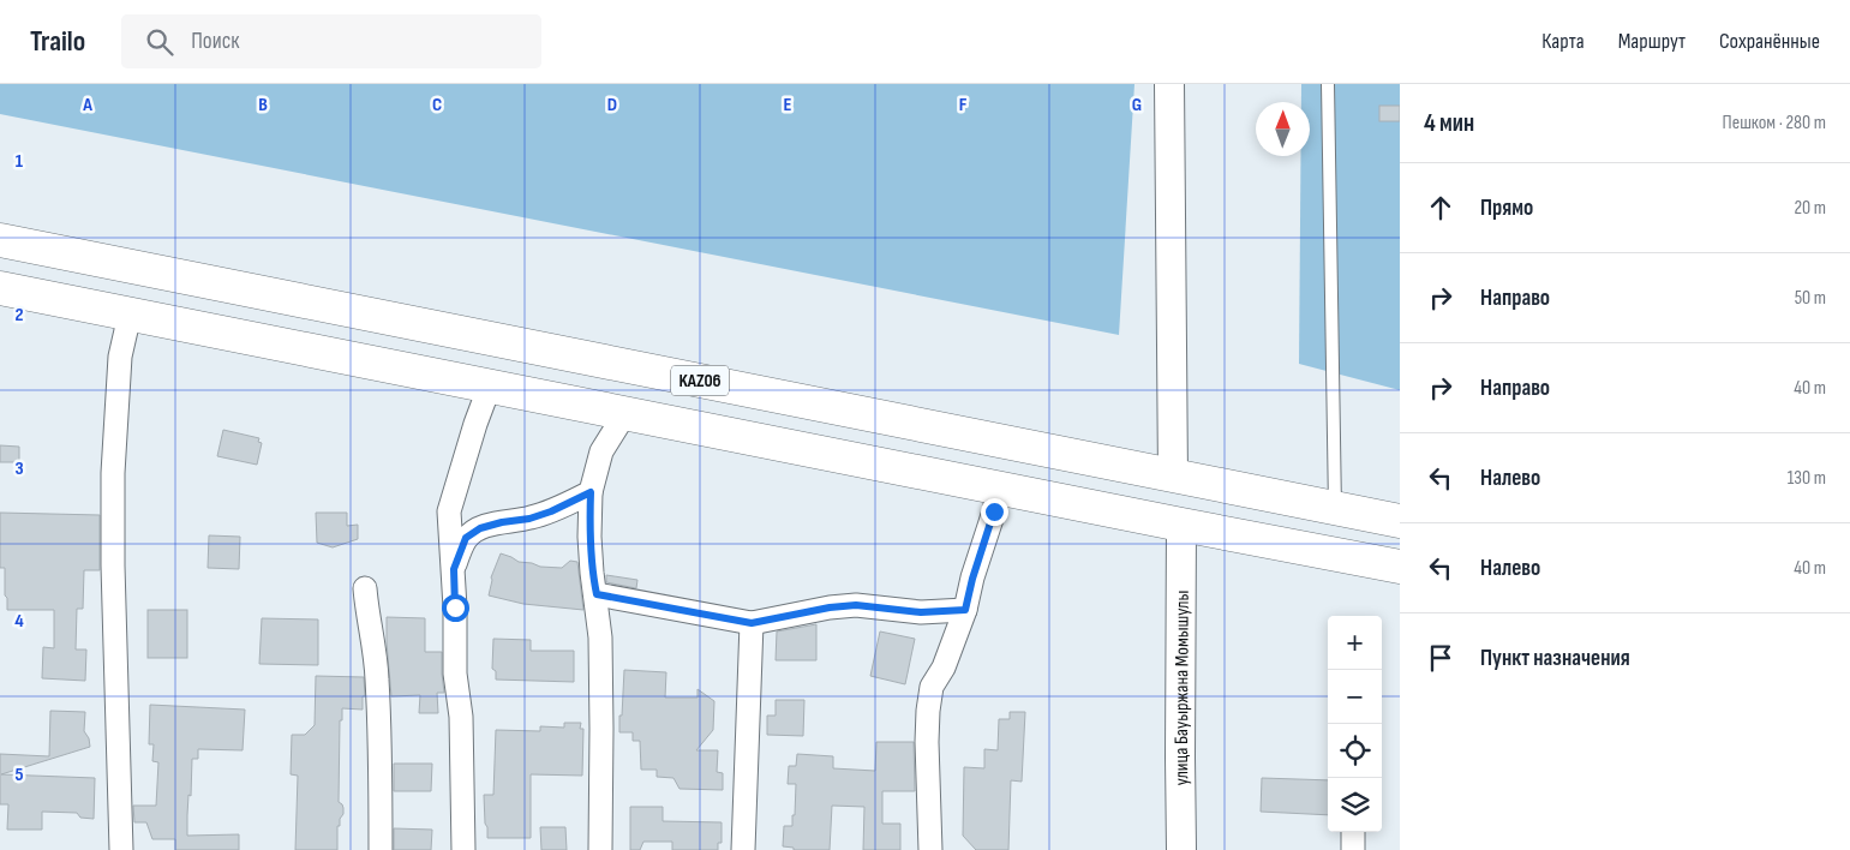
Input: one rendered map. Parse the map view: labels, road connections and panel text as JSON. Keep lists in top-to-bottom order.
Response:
{
  "streets": {
    "highway": ["KАZ06"],
    "street": ["улица Бауыржана Момышулы"]
  },
  "crossings": [
    ["KАZ06", "улица Бауыржана Момышулы"]
  ],
  "north": "top",
  "page": {
    "header": "Trailo",
    "search": "Поиск",
    "nav": ["Карта", "Маршрут", "Сохранённые"],
    "heading": ["4 мин", "Пешком · 280 m"],
    "list": [
      ["Прямо", "20 m"],
      ["Направо", "50 m"],
      ["Направо", "40 m"],
      ["Налево", "130 m"],
      ["Налево", "40 m"],
      "Пункт назначения"
    ],
    "map_buttons": ["+", "−"]
  },
  "grid": {
    "columns": [
      "A",
      "B",
      "C",
      "D",
      "E",
      "F",
      "G"
    ],
    "rows": [
      "1",
      "2",
      "3",
      "4",
      "5"
    ]
  }
}
